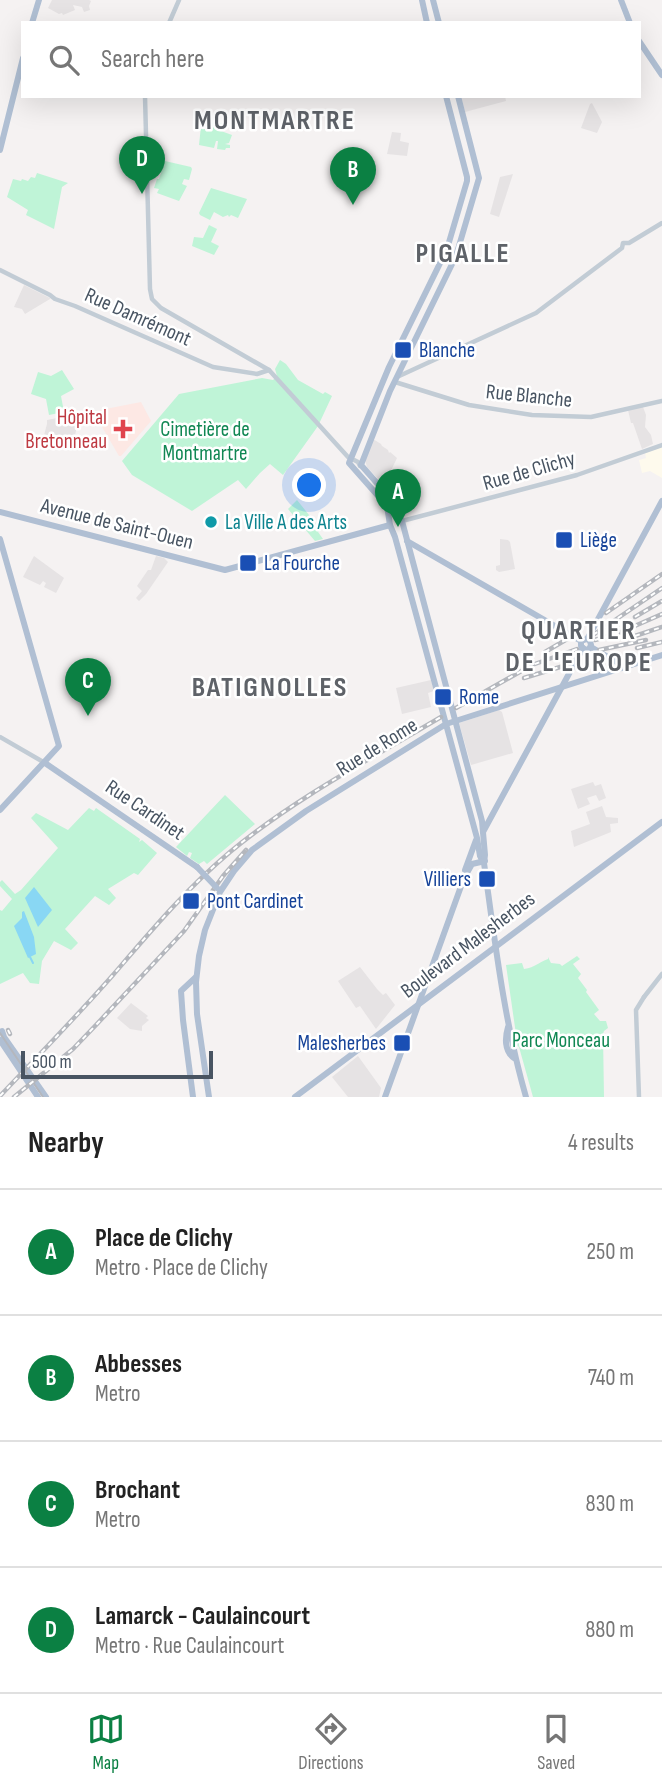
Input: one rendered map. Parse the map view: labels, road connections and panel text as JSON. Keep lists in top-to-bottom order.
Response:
{
  "streets": {
    "main road": [
      "Avenue de Saint-Ouen",
      "Rue de Rome",
      "Rue Cardinet",
      "Boulevard Malesherbes"
    ],
    "street": ["Rue Damrémont", "Rue Blanche", "Rue de Clichy"]
  },
  "crossings": [
    ["Rue de Rome", "Rue Cardinet"]
  ],
  "districts": [
    "MONTMARTRE",
    "PIGALLE",
    "QUARTIER DE L'EUROPE",
    "BATIGNOLLES"
  ],
  "parks": ["Cimetière de Montmartre", "Parc Monceau"],
  "places": {
    "transit": [
      "Blanche",
      "Liège",
      "La Fourche",
      "Rome",
      "Villiers",
      "Pont Cardinet",
      "Malesherbes"
    ],
    "health": ["Hôpital Bretonneau"],
    "other": ["La Ville A des Arts"]
  },
  "scale_bar": "500 m",
  "page": {
    "search": "Search here",
    "pins": [
      "D",
      "B",
      "A",
      "C"
    ],
    "scale": "500 m",
    "heading": ["Nearby", "4 results"],
    "list": [
      {
        "mark": "A",
        "name": "Place de Clichy",
        "note": "Metro · Place de Clichy",
        "value": "250 m"
      },
      {
        "mark": "B",
        "name": "Abbesses",
        "note": "Metro",
        "value": "740 m"
      },
      {
        "mark": "C",
        "name": "Brochant",
        "note": "Metro",
        "value": "830 m"
      },
      {
        "mark": "D",
        "name": "Lamarck - Caulaincourt",
        "note": "Metro · Rue Caulaincourt",
        "value": "880 m"
      }
    ],
    "nav": ["Map", "Directions", "Saved"]
  }
}
